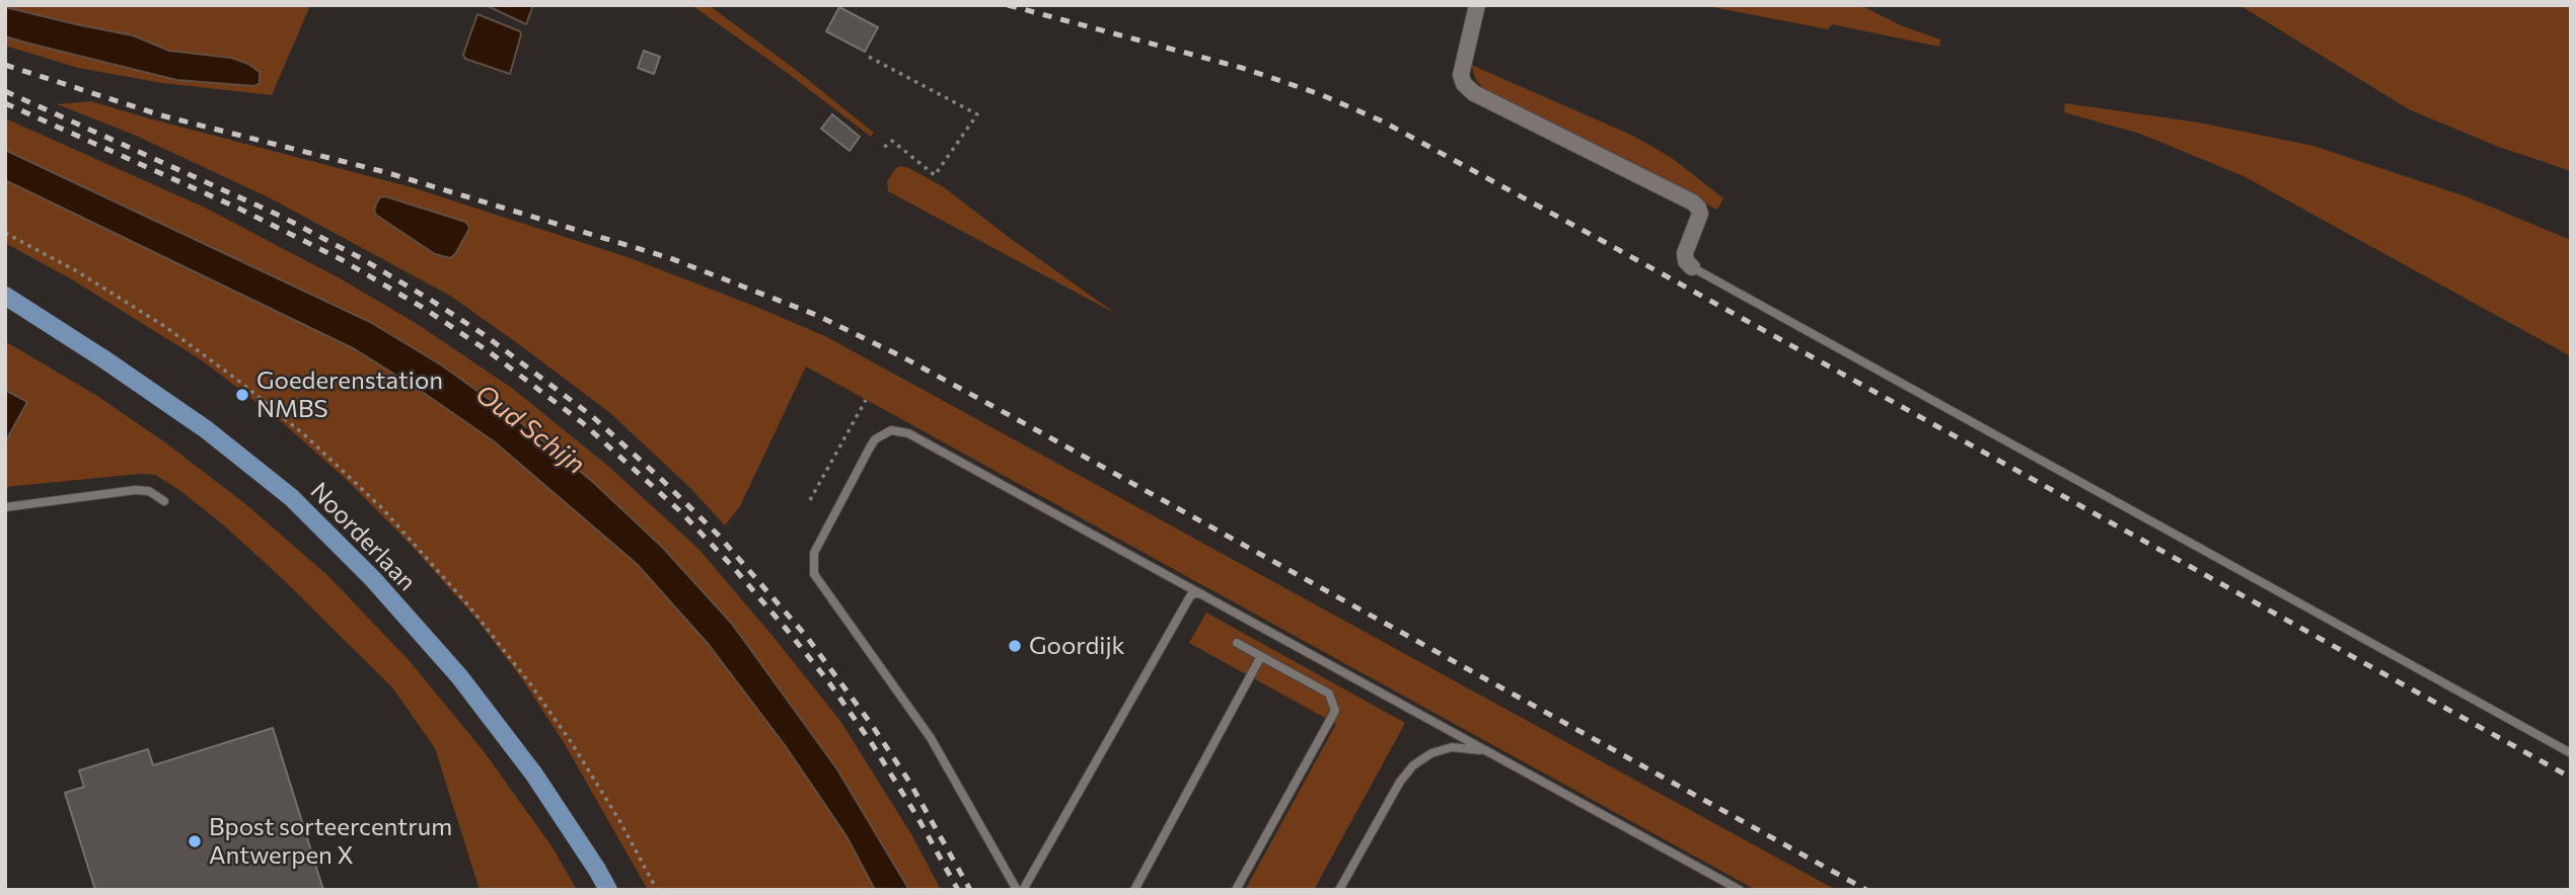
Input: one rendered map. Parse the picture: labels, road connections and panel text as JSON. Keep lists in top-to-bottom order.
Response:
{
  "streets": {
    "main road": ["Noorderlaan"]
  },
  "water": ["Oud Schijn"],
  "places": ["Goederenstation NMBS", "Goordijk", "Bpost sorteercentrum Antwerpen X"]
}
